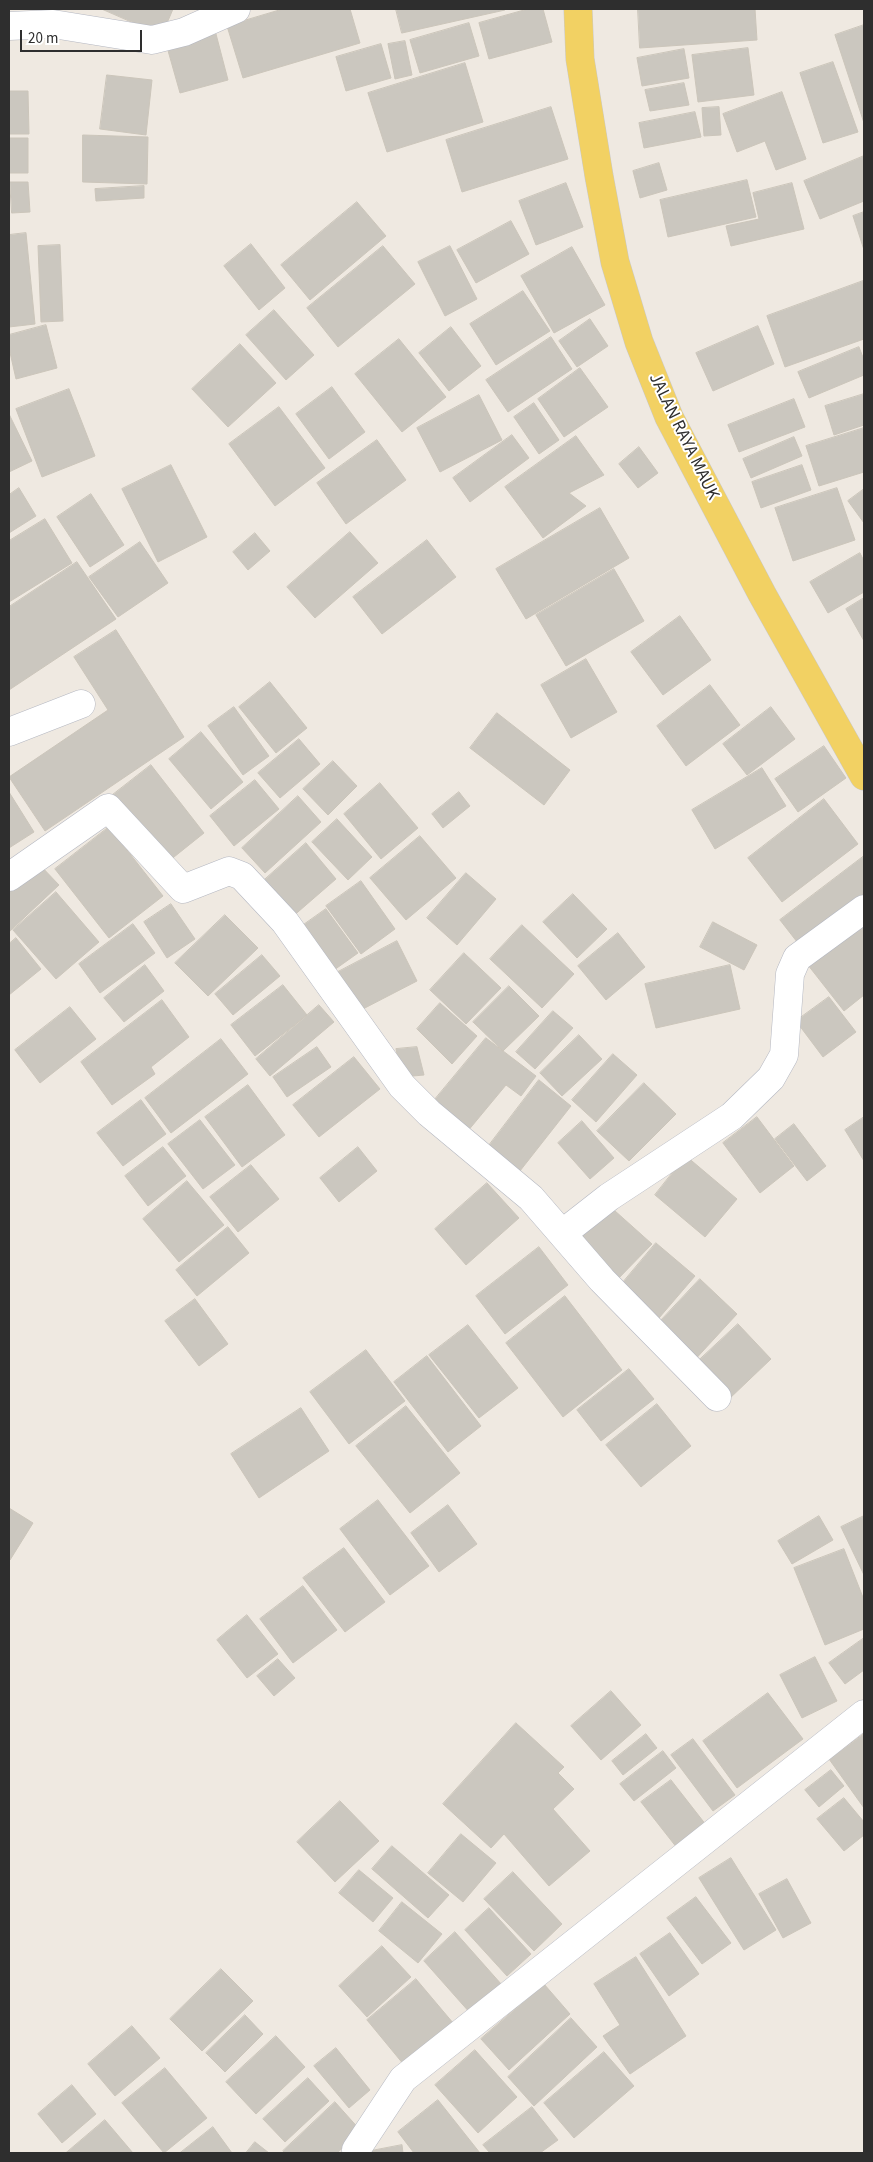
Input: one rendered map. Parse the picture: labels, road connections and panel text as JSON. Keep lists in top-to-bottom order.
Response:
{
  "streets": {
    "main road": ["JALAN RAYA MAUK"]
  },
  "scale_bar": "20 m"
}
